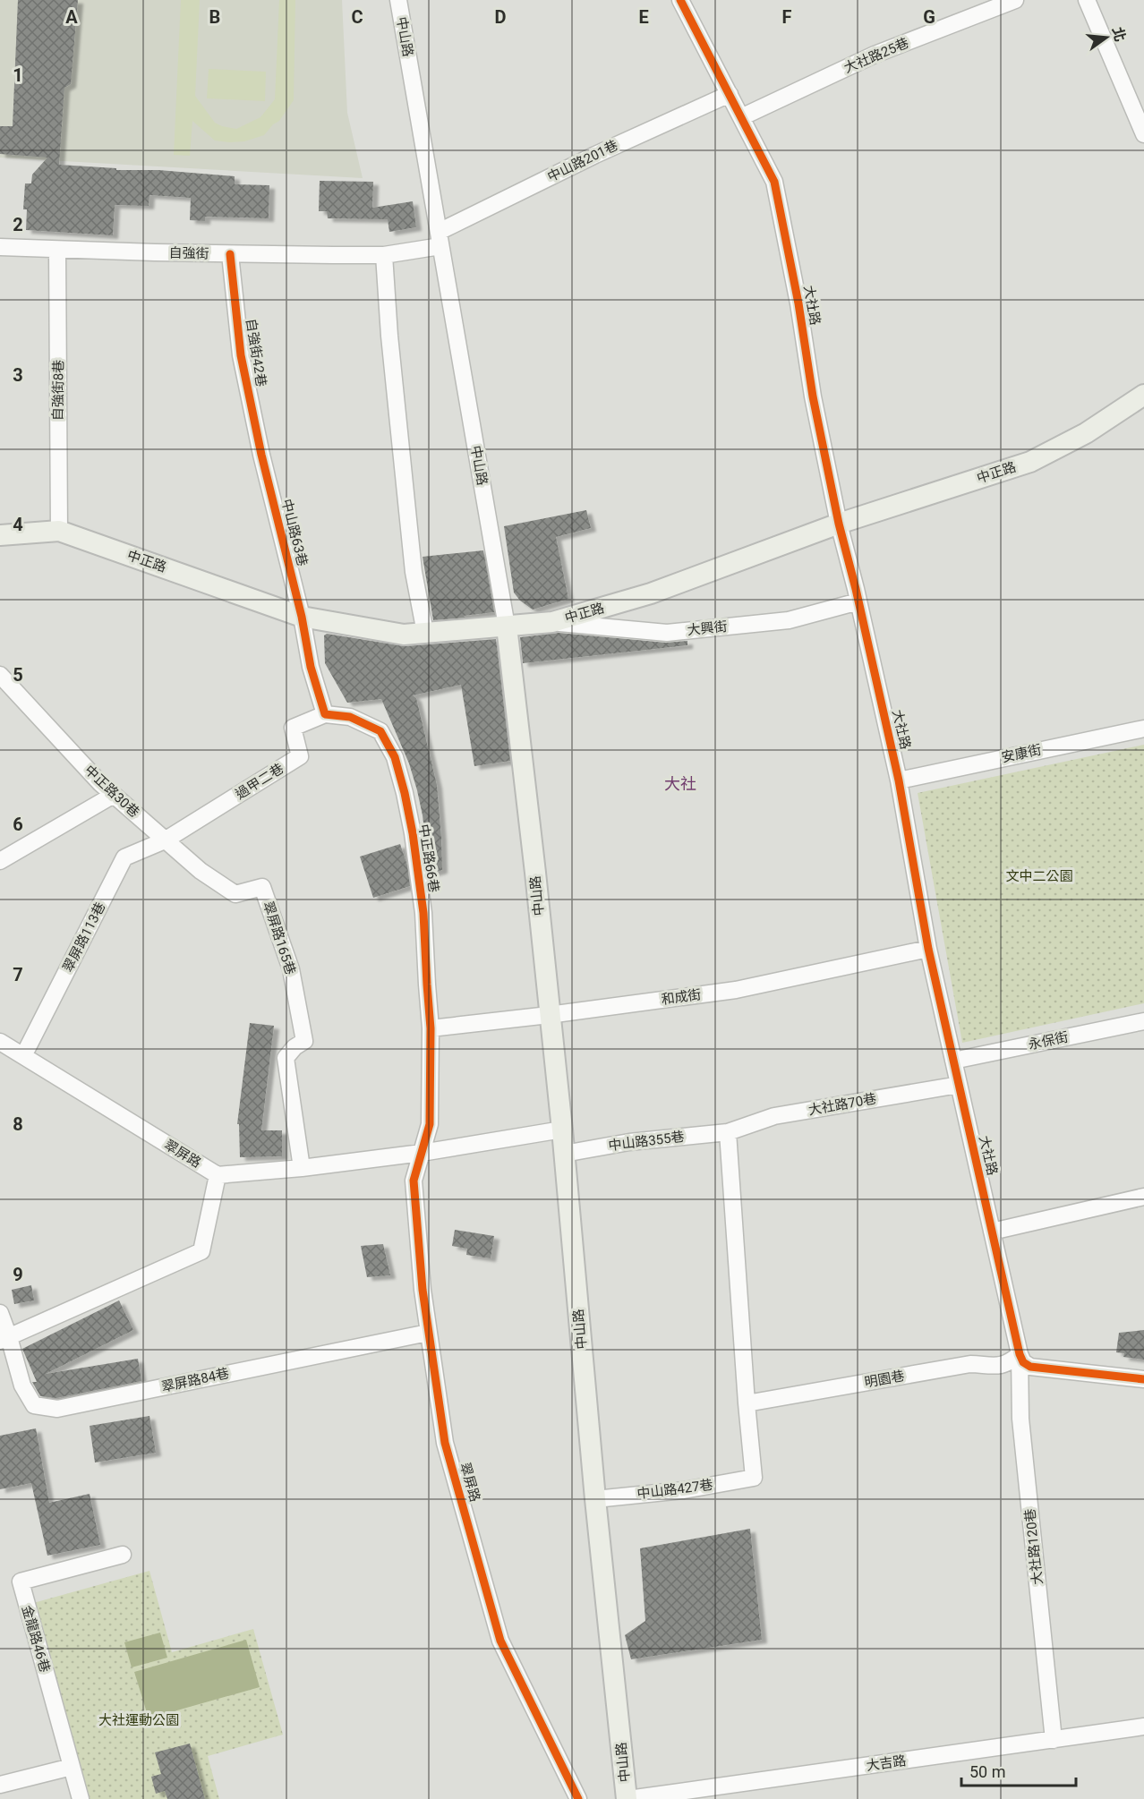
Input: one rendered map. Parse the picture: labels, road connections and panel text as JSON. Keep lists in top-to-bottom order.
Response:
{
  "streets": {
    "main road": ["中山路", "中正路"],
    "street": [
      "大社路25巷",
      "中山路201巷",
      "自強街",
      "大社路",
      "自強街42巷",
      "自強街8巷",
      "中山路63巷",
      "大興街",
      "安康街",
      "過甲二巷",
      "中正路30巷",
      "中正路66巷",
      "翠屏路113巷",
      "翠屏路165巷",
      "和成街",
      "永保街",
      "大社路70巷",
      "中山路355巷",
      "翠屏路",
      "明園巷",
      "翠屏路84巷",
      "中山路427巷",
      "大社路120巷",
      "金龍路46巷",
      "大吉路"
    ]
  },
  "crossings": [
    ["中山路", "中山路201巷"],
    ["中山路", "自強街"],
    ["中山路", "中正路"],
    ["中山路", "和成街"],
    ["中山路", "中山路355巷"],
    ["中山路", "中山路427巷"],
    ["中山路", "大吉路"],
    ["大社路25巷", "大社路"],
    ["中山路201巷", "自強街"],
    ["中山路201巷", "大社路"],
    ["自強街", "自強街42巷"],
    ["自強街", "自強街8巷"],
    ["大社路", "中正路"],
    ["大社路", "大興街"],
    ["大社路", "安康街"],
    ["大社路", "和成街"],
    ["大社路", "永保街"],
    ["大社路", "大社路70巷"],
    ["大社路", "明園巷"],
    ["大社路", "大社路120巷"],
    ["自強街42巷", "中山路63巷"],
    ["自強街8巷", "中正路"],
    ["中正路", "中山路63巷"],
    ["中正路", "大興街"],
    ["過甲二巷", "中正路30巷"],
    ["過甲二巷", "中正路66巷"],
    ["過甲二巷", "翠屏路113巷"],
    ["中正路30巷", "翠屏路113巷"],
    ["中正路30巷", "翠屏路165巷"],
    ["中正路66巷", "和成街"],
    ["中正路66巷", "翠屏路"],
    ["翠屏路113巷", "翠屏路"],
    ["大社路70巷", "中山路355巷"],
    ["翠屏路", "翠屏路84巷"],
    ["明園巷", "中山路427巷"],
    ["明園巷", "大社路120巷"],
    ["大社路120巷", "大吉路"]
  ],
  "districts": ["大社"],
  "parks": ["文中二公園", "大社運動公園"],
  "scale_bar": "50 m",
  "north": "right",
  "grid": {
    "columns": [
      "A",
      "B",
      "C",
      "D",
      "E",
      "F",
      "G"
    ],
    "rows": [
      "1",
      "2",
      "3",
      "4",
      "5",
      "6",
      "7",
      "8",
      "9"
    ]
  }
}
